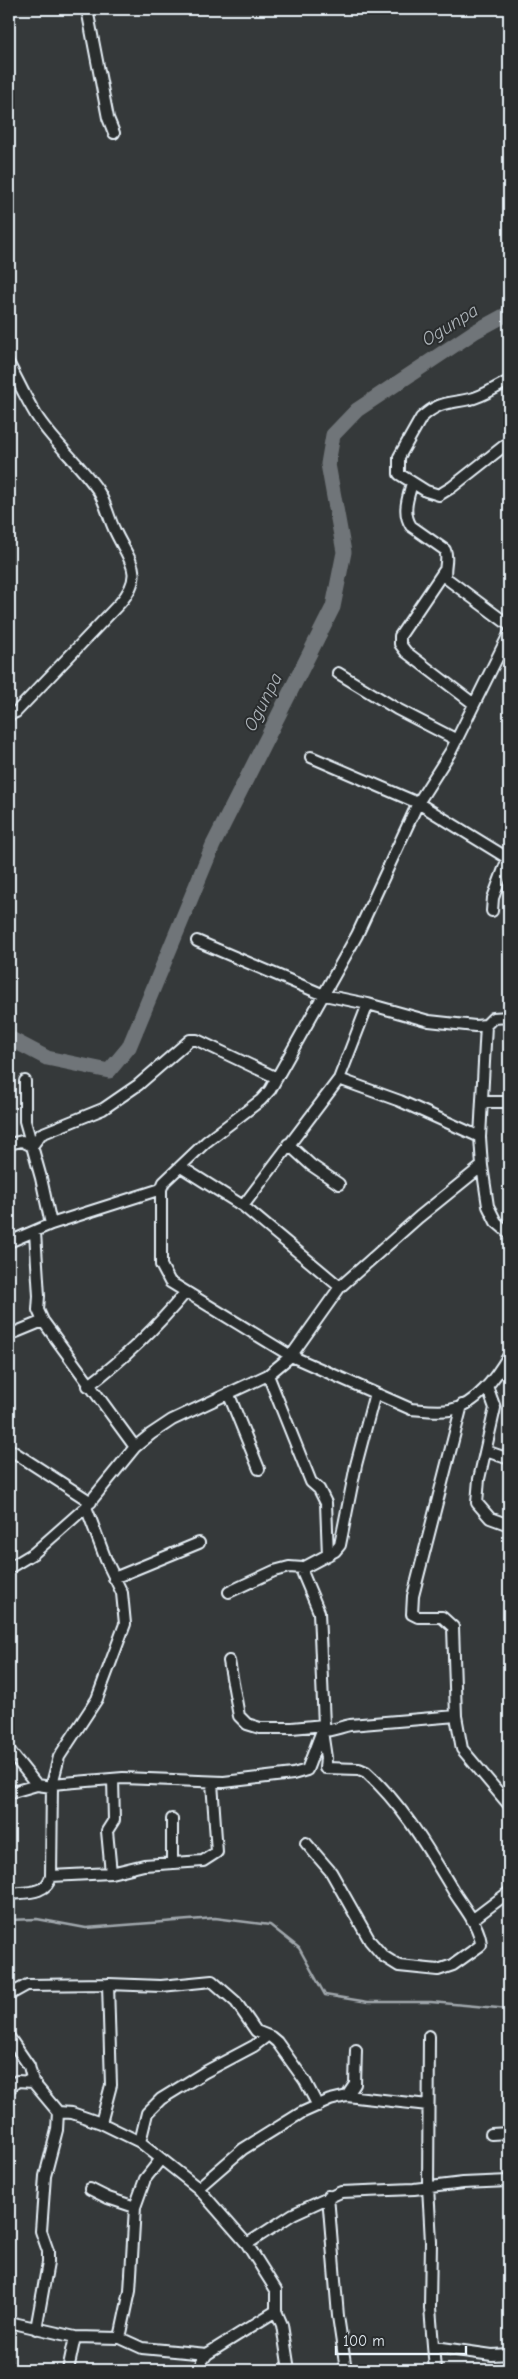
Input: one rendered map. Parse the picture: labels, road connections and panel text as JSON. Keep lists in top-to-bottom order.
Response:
{
  "water": ["Ogunpa"],
  "scale_bar": "100 m"
}
